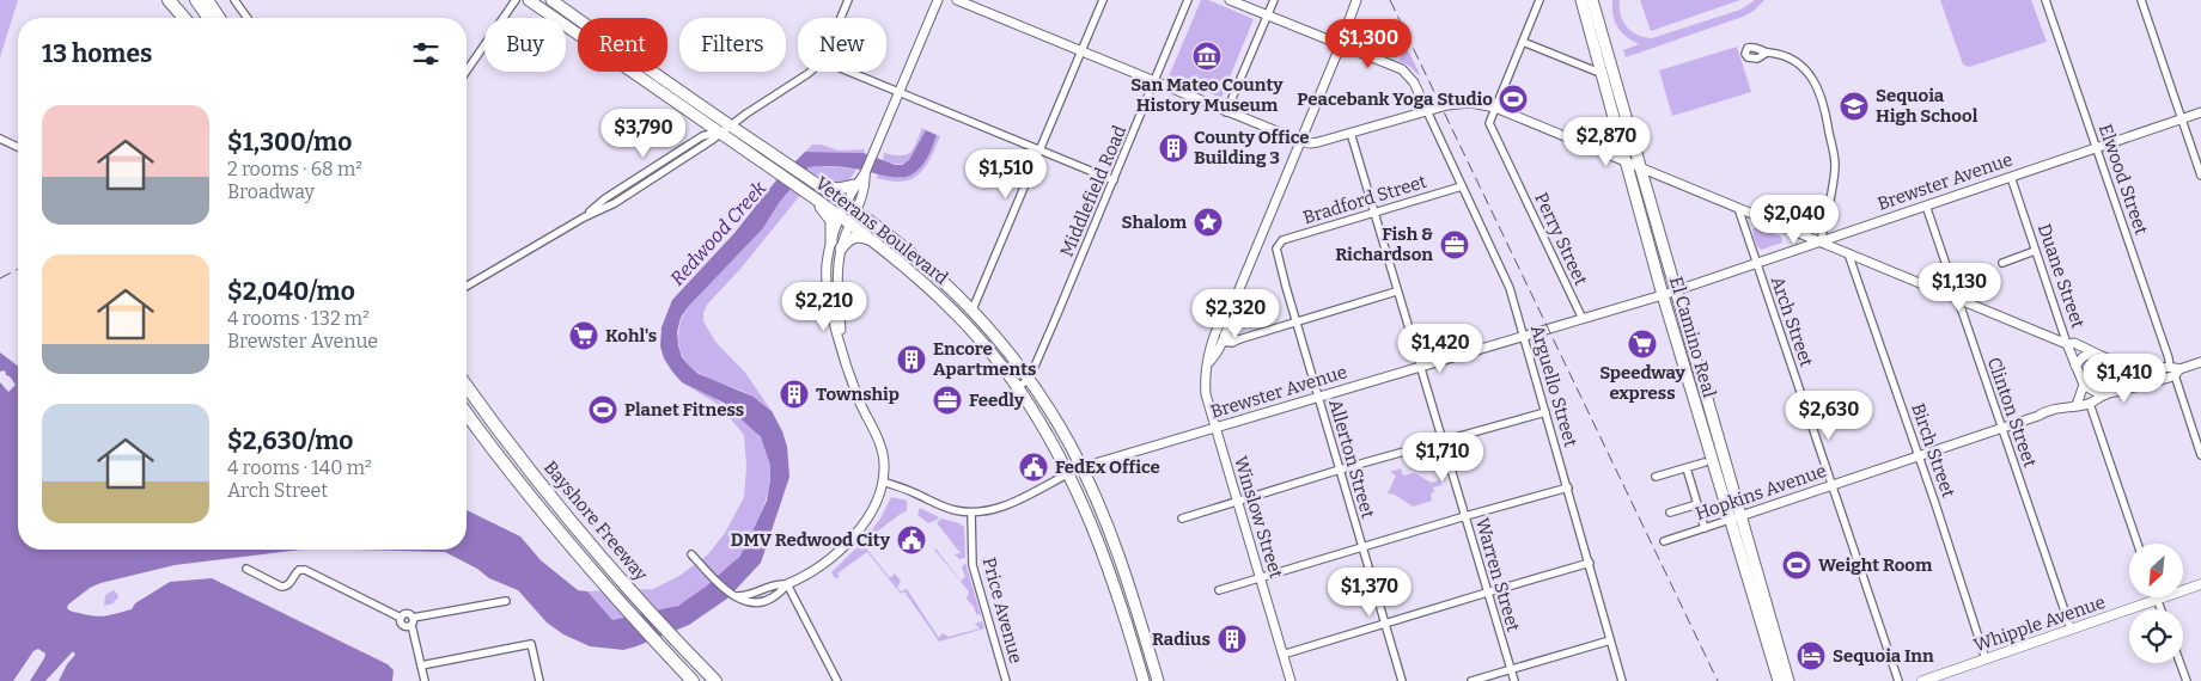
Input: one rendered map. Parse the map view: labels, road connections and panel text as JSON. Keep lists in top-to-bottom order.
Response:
{
  "streets": {
    "highway": ["Bayshore Freeway"],
    "main road": ["Veterans Boulevard", "El Camino Real", "Whipple Avenue"],
    "street": [
      "Elwood Street",
      "Brewster Avenue",
      "Middlefield Road",
      "Bradford Street",
      "Perry Street",
      "Duane Street",
      "Arch Street",
      "Arguello Street",
      "Clinton Street",
      "Birch Street",
      "Allerton Street",
      "Hopkins Avenue",
      "Winslow Street",
      "Warren Street",
      "Price Avenue"
    ]
  },
  "crossings": [
    ["Elwood Street", "Brewster Avenue"],
    ["Elwood Street", "Hopkins Avenue"],
    ["Brewster Avenue", "Veterans Boulevard"],
    ["Brewster Avenue", "Perry Street"],
    ["Brewster Avenue", "Duane Street"],
    ["Brewster Avenue", "Arch Street"],
    ["Brewster Avenue", "El Camino Real"],
    ["Brewster Avenue", "Arguello Street"],
    ["Brewster Avenue", "Clinton Street"],
    ["Brewster Avenue", "Allerton Street"],
    ["Brewster Avenue", "Winslow Street"],
    ["Brewster Avenue", "Warren Street"],
    ["Brewster Avenue", "Price Avenue"],
    ["Middlefield Road", "Veterans Boulevard"],
    ["Bradford Street", "Arguello Street"],
    ["Bradford Street", "Allerton Street"],
    ["Bradford Street", "Warren Street"],
    ["Arch Street", "Hopkins Avenue"],
    ["El Camino Real", "Hopkins Avenue"],
    ["Clinton Street", "Hopkins Avenue"],
    ["Clinton Street", "Whipple Avenue"],
    ["Birch Street", "Hopkins Avenue"],
    ["Birch Street", "Whipple Avenue"]
  ],
  "water": ["Redwood Creek"],
  "places": {
    "museum": ["San Mateo County History Museum"],
    "sports": ["Peacebank Yoga Studio", "Planet Fitness", "Weight Room"],
    "school or university": ["Sequoia High School"],
    "building": [
      "County Office Building 3",
      "Encore Apartments",
      "Township",
      "Radius"
    ],
    "place": ["Shalom"],
    "office": ["Fish & Richardson", "Feedly"],
    "supermarket": ["Kohl's", "Speedway express"],
    "public building": ["FedEx Office", "DMV Redwood City"],
    "hotel": ["Sequoia Inn"]
  },
  "north": "bottom left",
  "page": {
    "chip": [
      "Buy",
      "Rent",
      "Filters",
      "New"
    ],
    "heading": "13 homes",
    "price": [
      "$1,300",
      "$3,790",
      "$2,870",
      "$1,510",
      "$2,040",
      "$1,130",
      "$2,210",
      "$2,320",
      "$1,420",
      "$1,410",
      "$2,630",
      "$1,710",
      "$1,370"
    ],
    "list": [
      {
        "name": "$1,300/mo",
        "note": "2 rooms · 68 m² · Broadway"
      },
      {
        "name": "$2,040/mo",
        "note": "4 rooms · 132 m² · Brewster Avenue"
      },
      {
        "name": "$2,630/mo",
        "note": "4 rooms · 140 m² · Arch Street"
      }
    ]
  }
}
